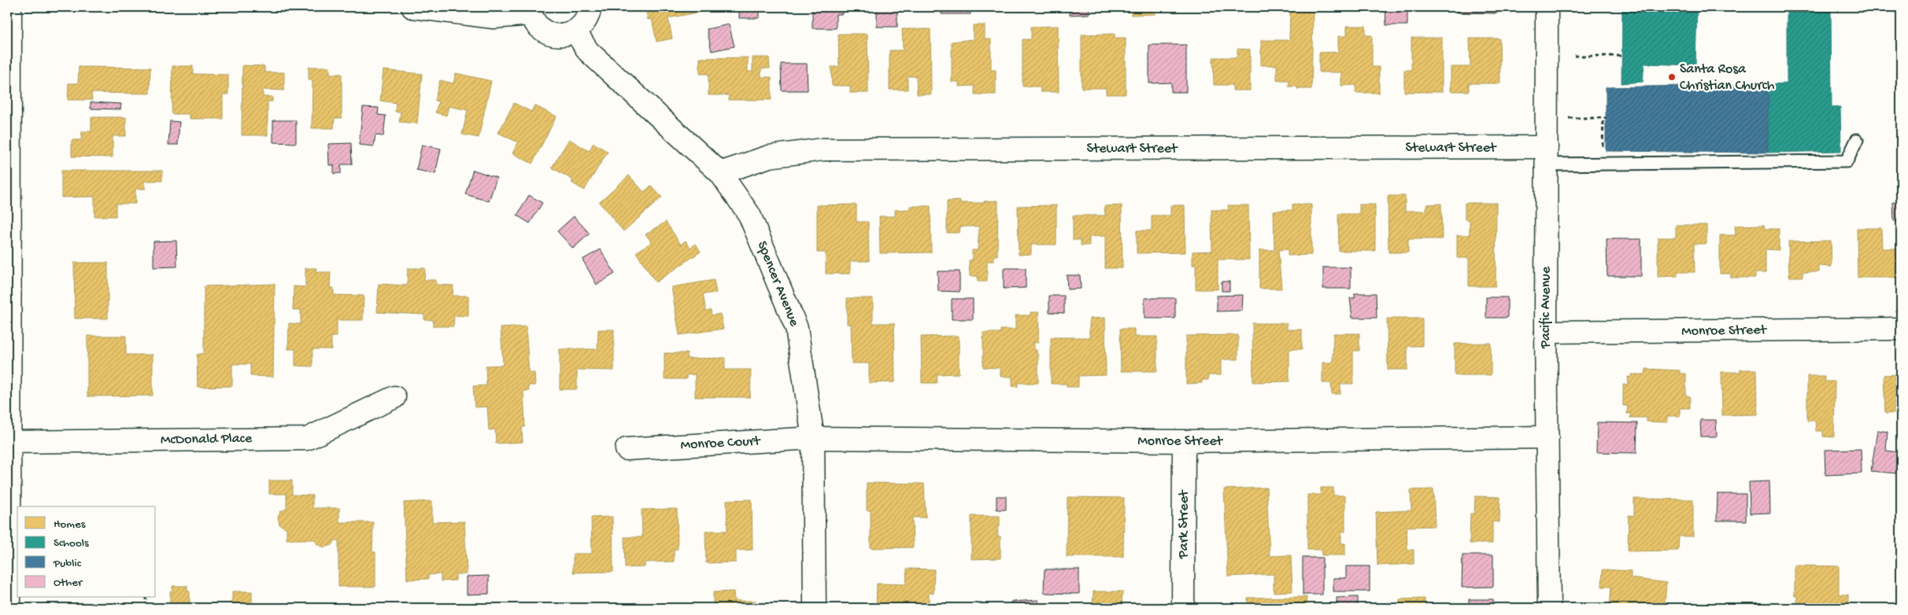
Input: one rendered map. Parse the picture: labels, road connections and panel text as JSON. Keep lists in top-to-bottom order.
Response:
{
  "streets": {
    "street": [
      "Stewart Street",
      "Spencer Avenue",
      "Pacific Avenue",
      "Monroe Street",
      "McDonald Place",
      "Monroe Court",
      "Park Street"
    ]
  },
  "crossings": [
    ["Stewart Street", "Spencer Avenue"],
    ["Stewart Street", "Pacific Avenue"],
    ["Spencer Avenue", "Monroe Street"],
    ["Spencer Avenue", "Monroe Court"],
    ["Pacific Avenue", "Monroe Street"],
    ["Monroe Street", "Monroe Court"],
    ["Monroe Street", "Park Street"]
  ],
  "places": ["Santa Rosa Christian Church"],
  "legend": [
    "Homes",
    "Schools",
    "Public",
    "Other"
  ]
}
